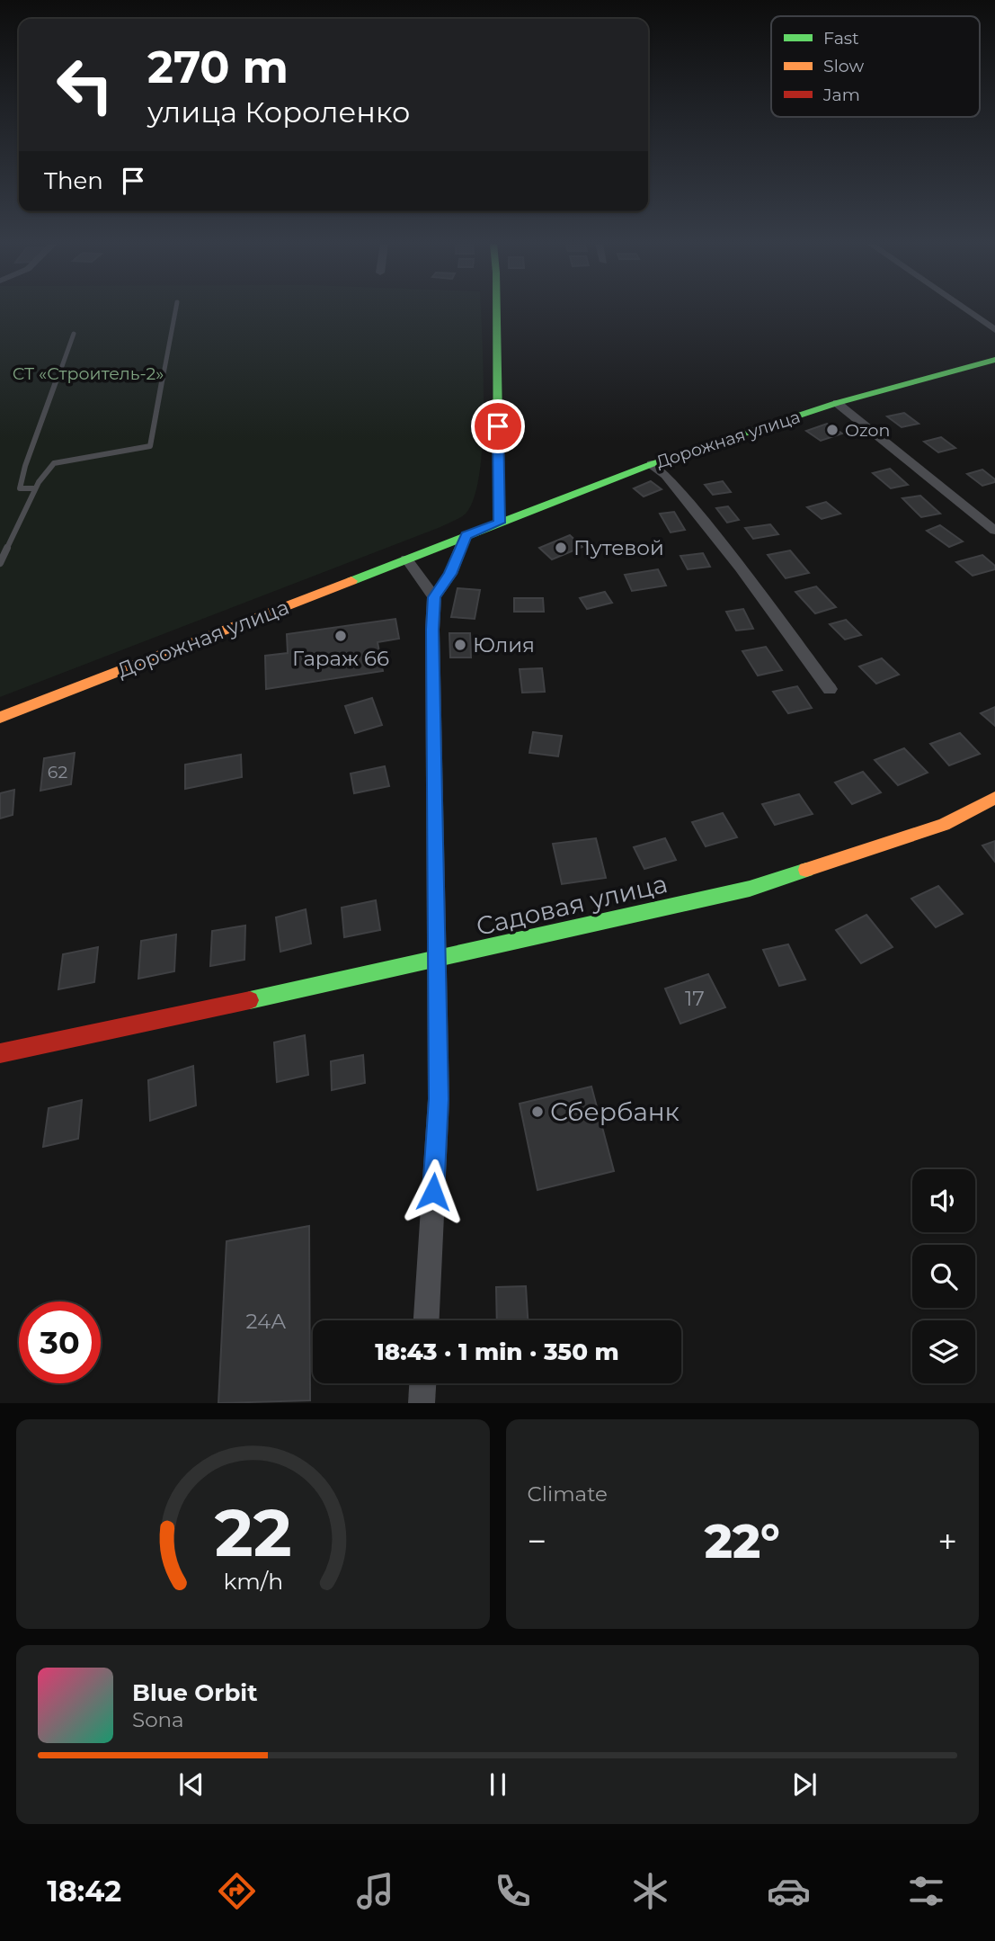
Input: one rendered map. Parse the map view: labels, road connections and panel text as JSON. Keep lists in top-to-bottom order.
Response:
{
  "streets": {
    "street": ["Дорожная улица", "Садовая улица"]
  },
  "parks": ["СТ «Строитель-2»"],
  "places": [
    "Ozon",
    "Путевой",
    "Гараж 66",
    "Юлия",
    "Сбербанк"
  ],
  "house_numbers": ["62", "17", "24А"],
  "legend": ["Fast", "Slow", "Jam"],
  "page": {
    "turn": ["270 m", "улица Короленко"],
    "then": "Then",
    "limit": "30",
    "trip": "18:43 · 1 min · 350 m",
    "tile": "Climate",
    "heat": ["−", "22°", "+"],
    "song": ["Blue Orbit", "Sona"],
    "tabs": "18:42",
    "gauge": ["22", "km/h"]
  }
}
